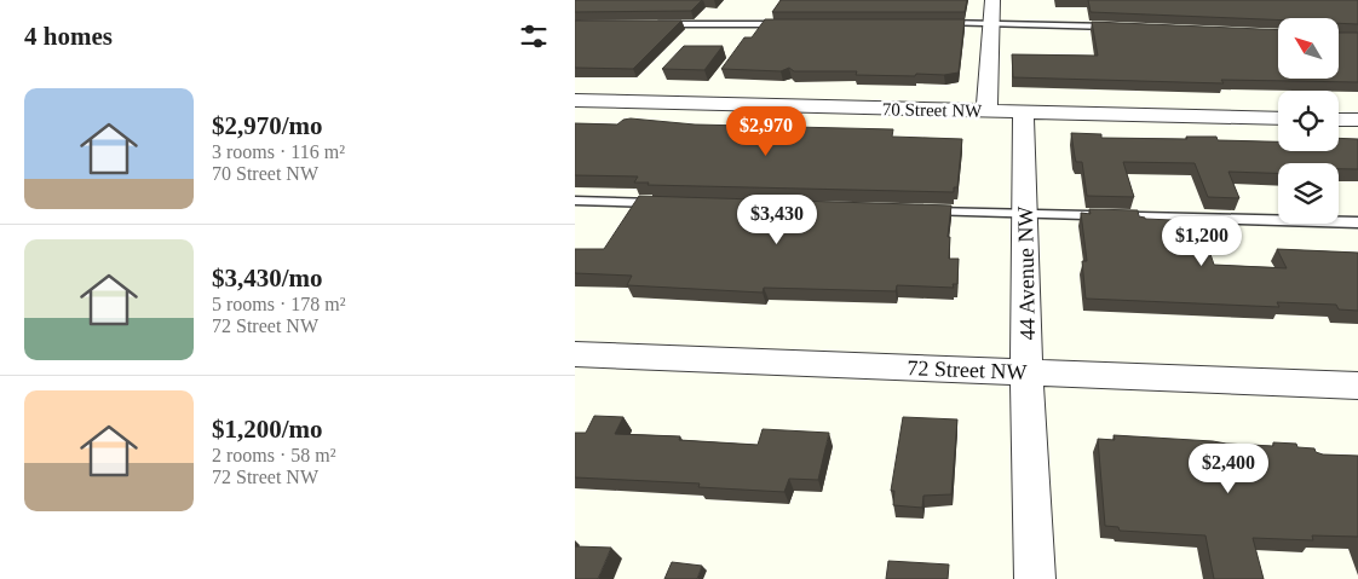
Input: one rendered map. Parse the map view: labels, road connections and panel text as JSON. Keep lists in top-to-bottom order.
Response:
{
  "streets": {
    "street": ["70 Street NW", "44 Avenue NW", "72 Street NW"]
  },
  "crossings": [
    ["70 Street NW", "44 Avenue NW"],
    ["44 Avenue NW", "72 Street NW"]
  ],
  "north": "top left",
  "page": {
    "heading": "4 homes",
    "list": [
      {
        "name": "$2,970/mo",
        "note": "3 rooms · 116 m² · 70 Street NW"
      },
      {
        "name": "$3,430/mo",
        "note": "5 rooms · 178 m² · 72 Street NW"
      },
      {
        "name": "$1,200/mo",
        "note": "2 rooms · 58 m² · 72 Street NW"
      }
    ],
    "price": [
      "$2,970",
      "$3,430",
      "$1,200",
      "$2,400"
    ]
  }
}
